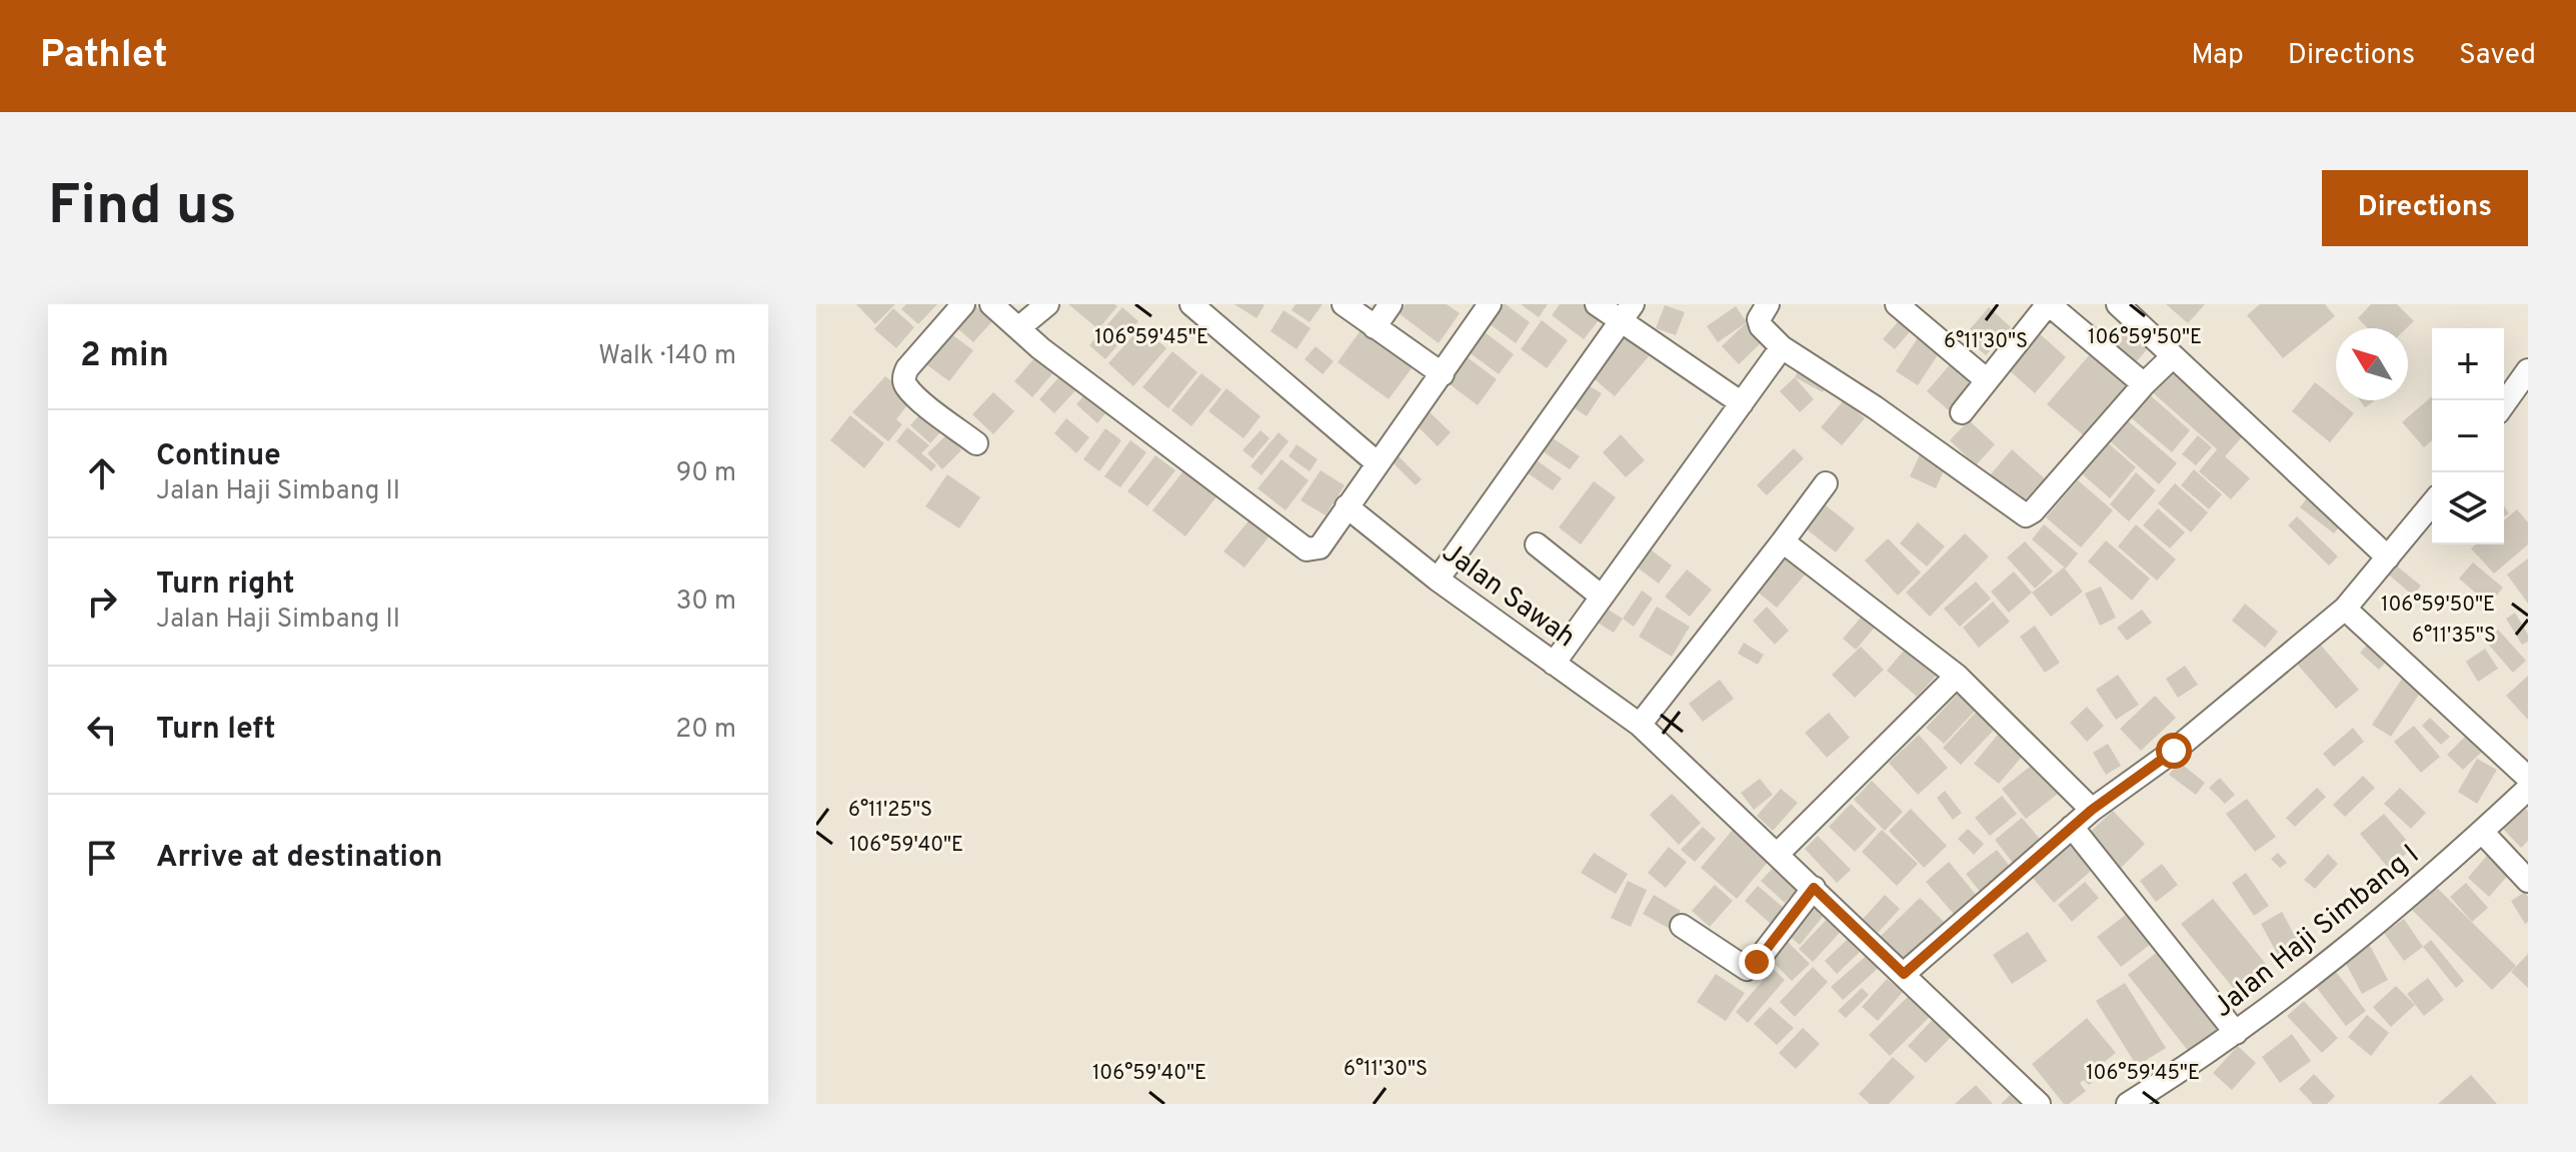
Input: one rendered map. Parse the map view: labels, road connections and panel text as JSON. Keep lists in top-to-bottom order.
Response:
{
  "streets": {
    "street": ["Jalan Sawah", "Jalan Haji Simbang I"]
  },
  "north": "top left",
  "page": {
    "header": "Pathlet",
    "nav": ["Map", "Directions", "Saved"],
    "buttons": "Directions",
    "title": "Find us",
    "heading": ["2 min", "Walk · 140 m"],
    "map_buttons": ["+", "−"],
    "list": [
      ["Continue", "Jalan Haji Simbang II", "90 m"],
      ["Turn right", "Jalan Haji Simbang II", "30 m"],
      ["Turn left", "20 m"],
      "Arrive at destination"
    ]
  },
  "coordinates": [
    "106°59'45\"E",
    "106°59'50\"E",
    "6°11'30\"S",
    "6°11'35\"S",
    "6°11'25\"S",
    "106°59'40\"E"
  ]
}
